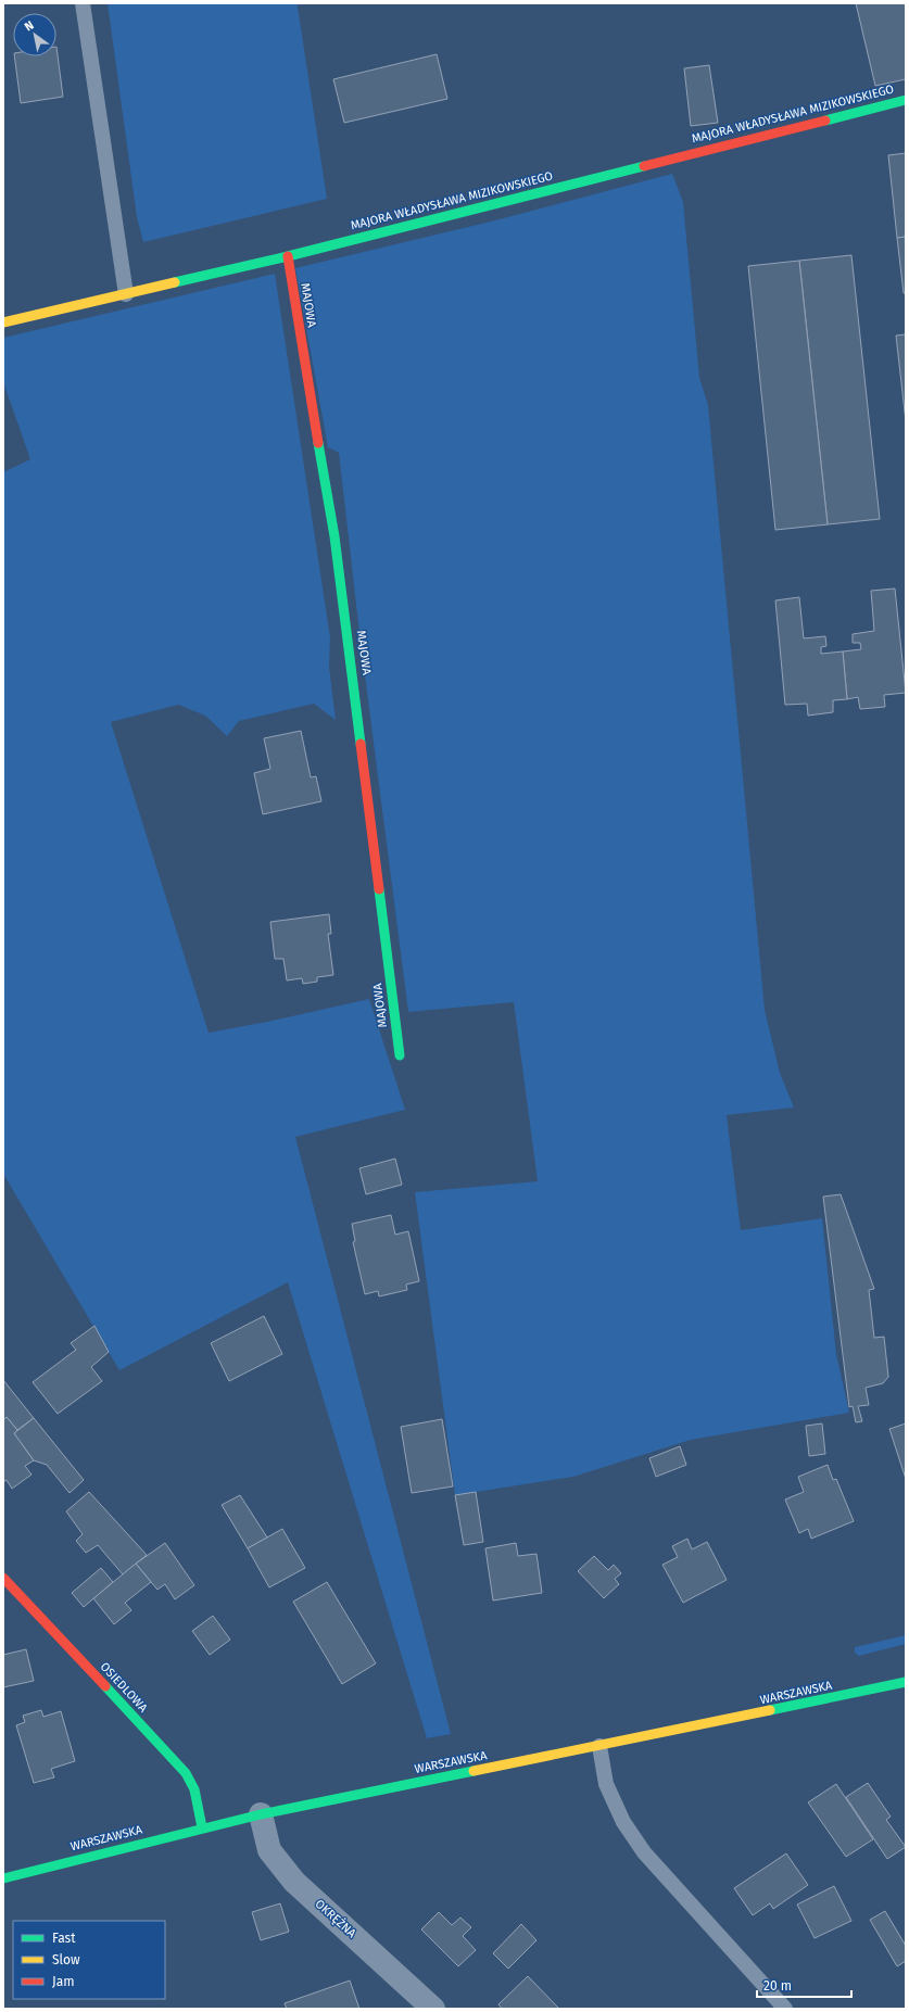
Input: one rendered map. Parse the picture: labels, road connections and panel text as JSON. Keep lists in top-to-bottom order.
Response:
{
  "streets": {
    "street": [
      "MAJORA WŁADYSŁAWA MIZIKOWSKIEGO",
      "MAJOWA",
      "OSIEDLOWA",
      "WARSZAWSKA",
      "OKRĘŻNA"
    ]
  },
  "crossings": [
    ["MAJORA WŁADYSŁAWA MIZIKOWSKIEGO", "MAJOWA"],
    ["OSIEDLOWA", "WARSZAWSKA"],
    ["WARSZAWSKA", "OKRĘŻNA"]
  ],
  "legend": ["Fast", "Slow", "Jam"],
  "scale_bar": "20 m",
  "north": "top left"
}
